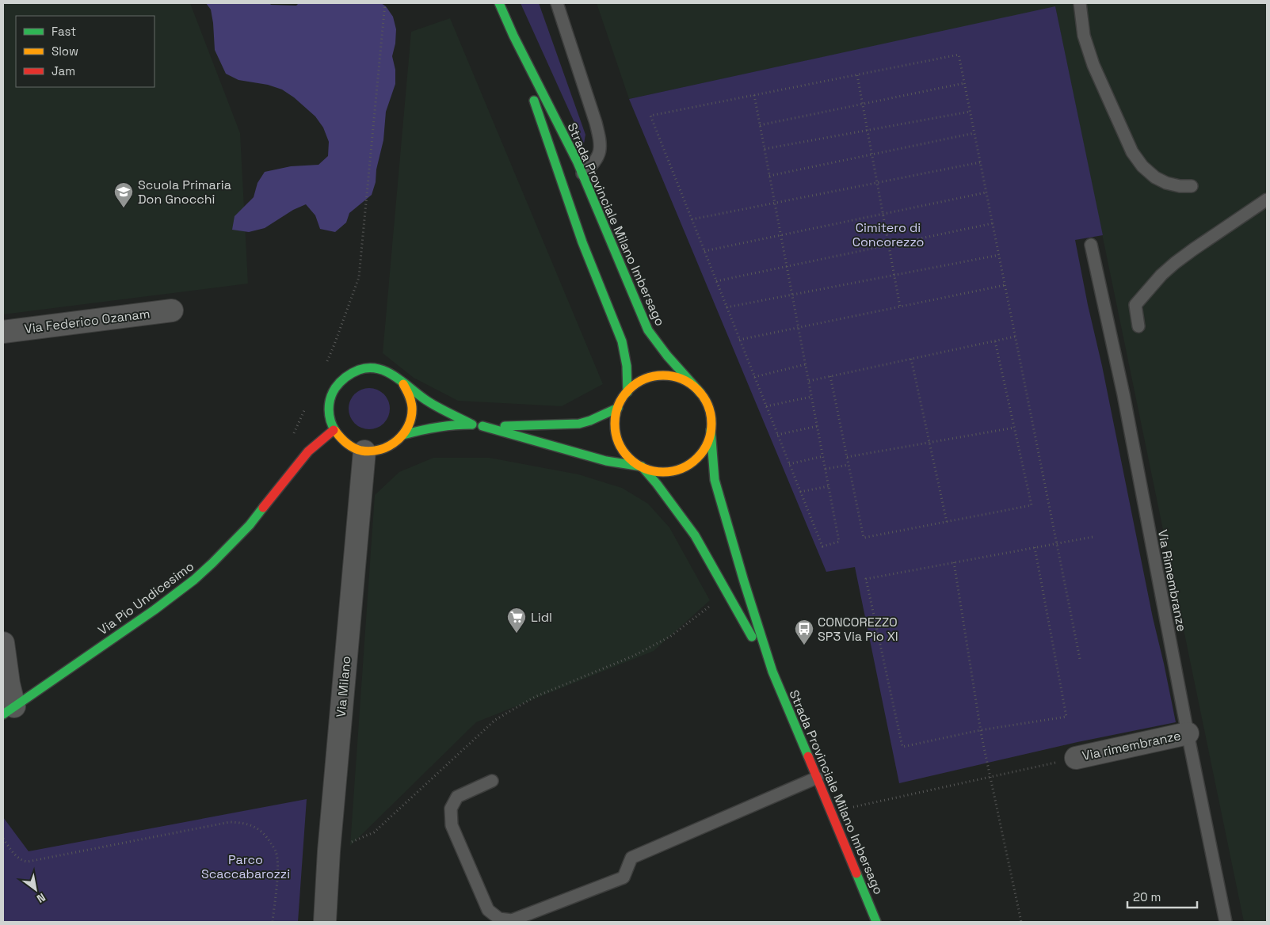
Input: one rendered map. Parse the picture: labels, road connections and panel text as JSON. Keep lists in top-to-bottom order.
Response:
{
  "streets": {
    "main road": ["Strada Provinciale Milano Imbersago", "Via Pio Undicesimo"],
    "street": ["Via Federico Ozanam", "Via Milano", "Via rimembranze"],
    "lane": ["Via Rimembranze"]
  },
  "crossings": [
    ["Via Rimembranze", "Via rimembranze"],
    ["Via Pio Undicesimo", "Via Milano"]
  ],
  "parks": ["Cimitero di Concorezzo", "Parco Scaccabarozzi"],
  "places": {
    "school or university": ["Scuola Primaria Don Gnocchi"],
    "supermarket": ["Lidl"],
    "bus stop": ["CONCOREZZO SP3 Via Pio XI"]
  },
  "legend": ["Fast", "Slow", "Jam"],
  "scale_bar": "20 m",
  "north": "bottom right"
}
